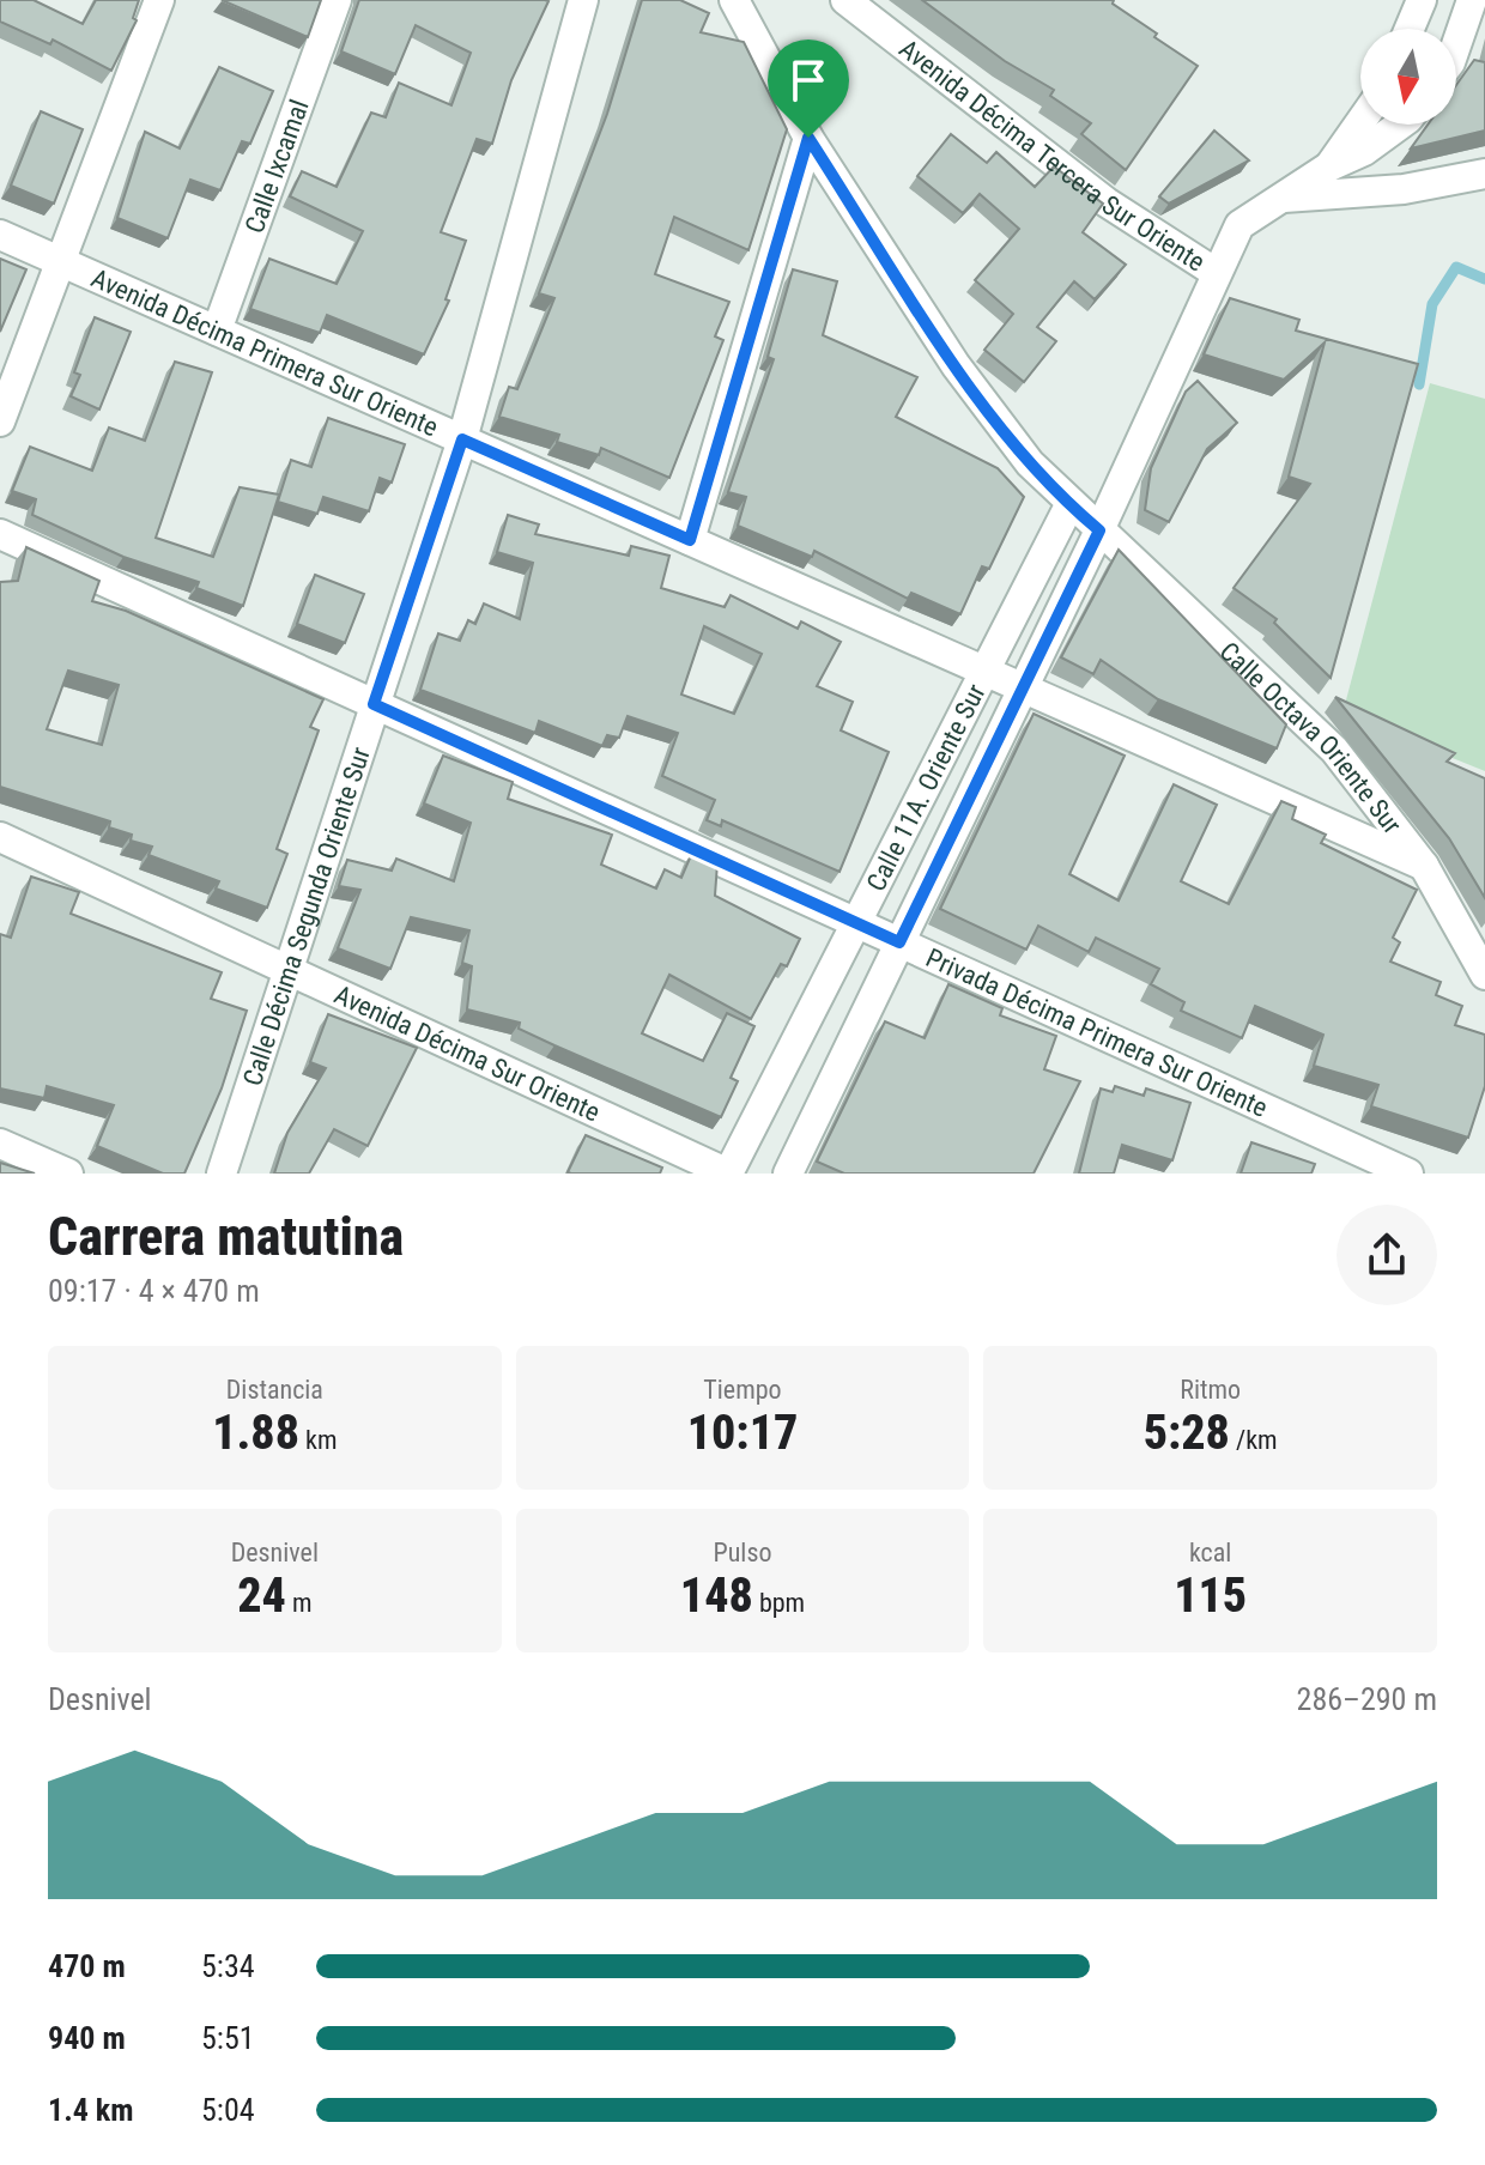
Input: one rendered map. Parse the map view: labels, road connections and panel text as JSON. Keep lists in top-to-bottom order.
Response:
{
  "streets": {
    "street": [
      "Avenida Décima Tercera Sur Oriente",
      "Calle Ixcamal",
      "Avenida Décima Primera Sur Oriente",
      "Calle Octava Oriente Sur",
      "Calle 11A. Oriente Sur",
      "Calle Décima Segunda Oriente Sur",
      "Privada Décima Primera Sur Oriente",
      "Avenida Décima Sur Oriente"
    ]
  },
  "crossings": [
    ["Avenida Décima Tercera Sur Oriente", "Calle 11A. Oriente Sur"],
    ["Calle Ixcamal", "Avenida Décima Primera Sur Oriente"],
    ["Avenida Décima Primera Sur Oriente", "Calle Octava Oriente Sur"],
    ["Avenida Décima Primera Sur Oriente", "Calle 11A. Oriente Sur"],
    ["Avenida Décima Primera Sur Oriente", "Calle Décima Segunda Oriente Sur"],
    ["Calle Octava Oriente Sur", "Calle 11A. Oriente Sur"],
    ["Calle 11A. Oriente Sur", "Privada Décima Primera Sur Oriente"],
    ["Calle 11A. Oriente Sur", "Avenida Décima Sur Oriente"],
    ["Calle Décima Segunda Oriente Sur", "Privada Décima Primera Sur Oriente"],
    ["Calle Décima Segunda Oriente Sur", "Avenida Décima Sur Oriente"]
  ],
  "north": "bottom",
  "page": {
    "heading": ["Carrera matutina", "09:17 · 4 × 470 m"],
    "stats": [
      ["Distancia", "1.88 km"],
      ["Tiempo", "10:17"],
      ["Ritmo", "5:28 /km"],
      ["Desnivel", "24 m"],
      ["Pulso", "148 bpm"],
      ["kcal", "115"]
    ],
    "chart": ["Desnivel", "286–290 m"],
    "list": [
      {
        "name": "470 m",
        "note": "5:34"
      },
      {
        "name": "940 m",
        "note": "5:51"
      },
      {
        "name": "1.4 km",
        "note": "5:04"
      }
    ]
  }
}
